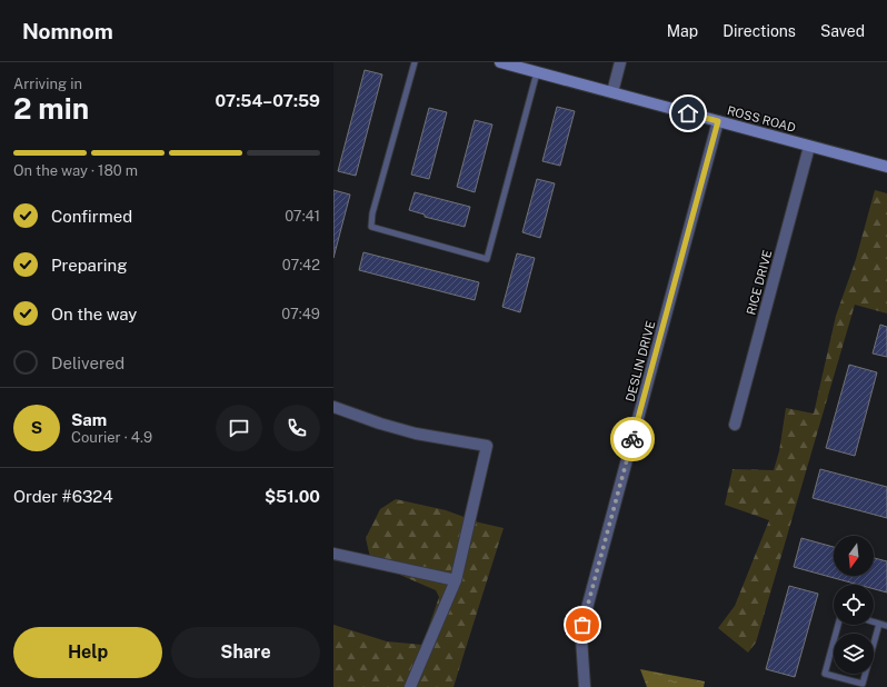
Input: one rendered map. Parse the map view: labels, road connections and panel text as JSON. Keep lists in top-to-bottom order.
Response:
{
  "streets": {
    "street": ["ROSS ROAD", "RICE DRIVE", "DESLIN DRIVE"]
  },
  "crossings": [
    ["ROSS ROAD", "RICE DRIVE"],
    ["ROSS ROAD", "DESLIN DRIVE"]
  ],
  "north": "bottom",
  "page": {
    "header": "Nomnom",
    "nav": ["Map", "Directions", "Saved"],
    "heading": ["2 min", "Arriving in", "07:54–07:59"],
    "panel": [
      "Sam",
      "Courier · 4.9",
      "Order #6324",
      "$51.00"
    ],
    "bar": "On the way · 180 m",
    "list": [
      ["Confirmed", "07:41"],
      ["Preparing", "07:42"],
      ["On the way", "07:49"],
      "Delivered"
    ],
    "round": "S",
    "buttons": ["Help", "Share"]
  }
}
